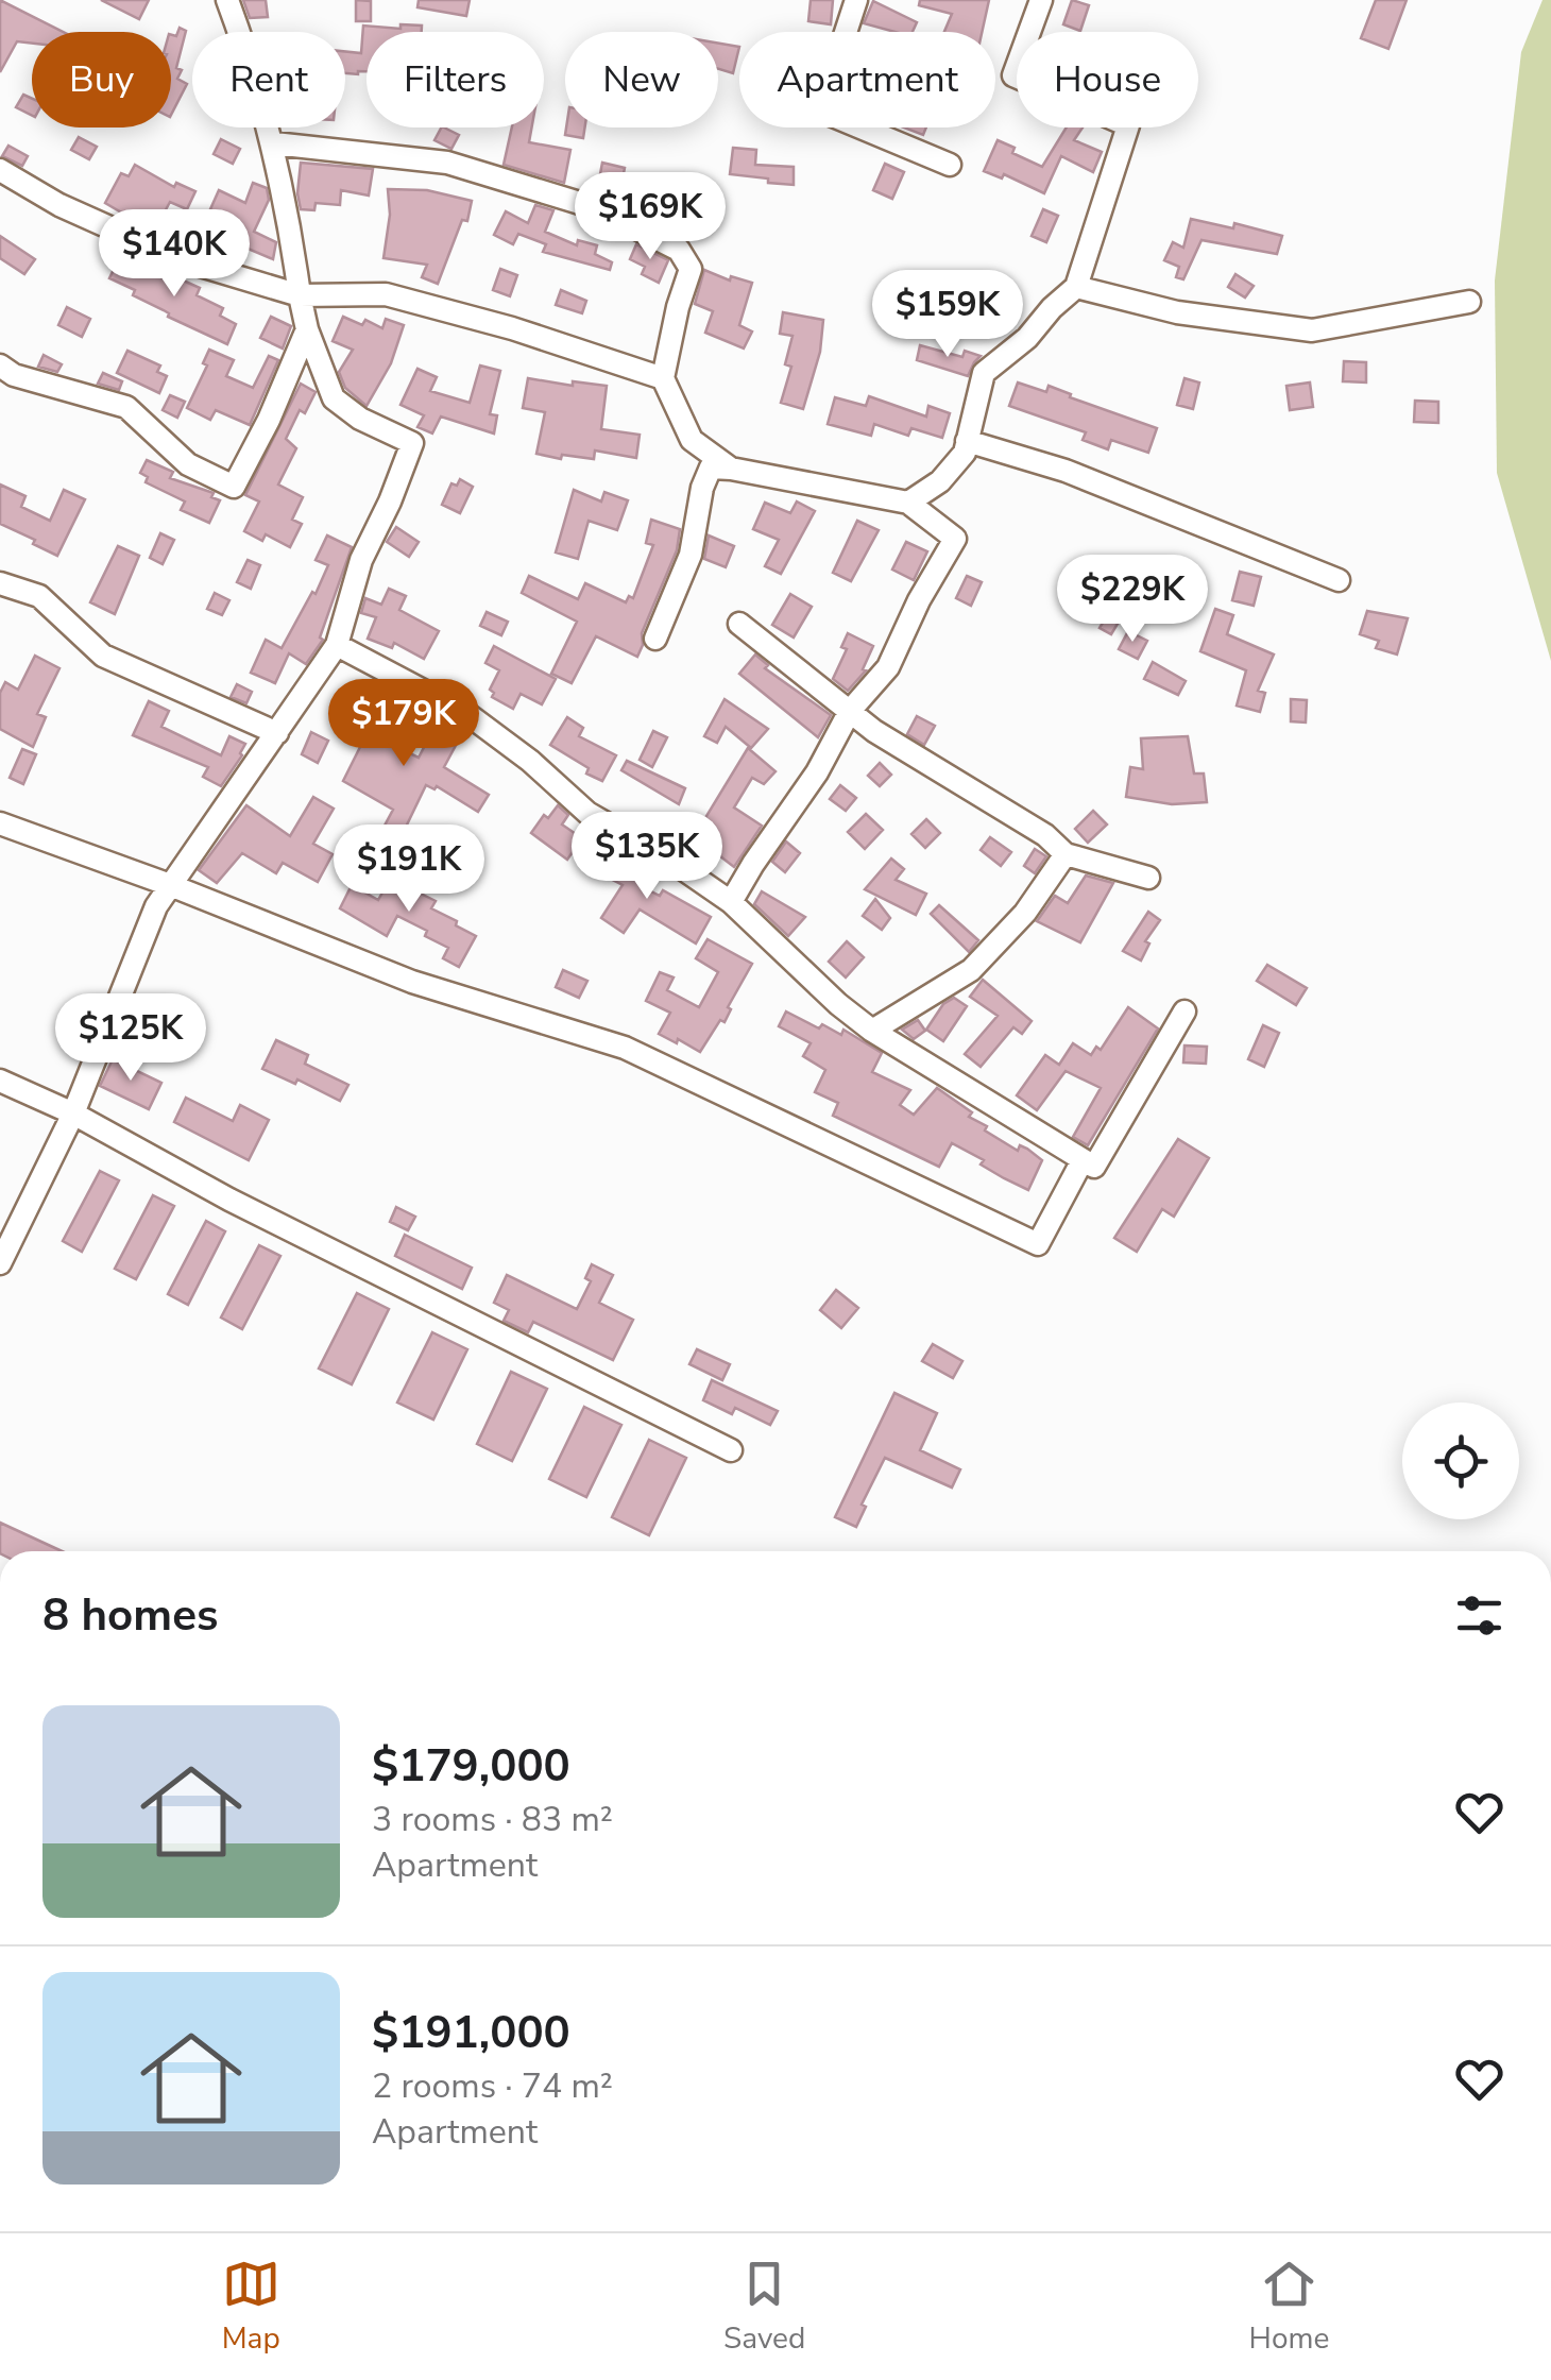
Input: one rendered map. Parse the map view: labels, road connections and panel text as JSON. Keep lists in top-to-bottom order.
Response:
{
  "page": {
    "chip": [
      "Buy",
      "Rent",
      "Filters",
      "New",
      "Apartment",
      "House"
    ],
    "price": [
      "$169K",
      "$140K",
      "$159K",
      "$229K",
      "$179K",
      "$135K",
      "$191K",
      "$125K"
    ],
    "heading": "8 homes",
    "list": [
      {
        "name": "$179,000",
        "note": "3 rooms · 83 m² · Apartment"
      },
      {
        "name": "$191,000",
        "note": "2 rooms · 74 m² · Apartment"
      }
    ],
    "tabs": ["Map", "Saved", "Home"]
  }
}
